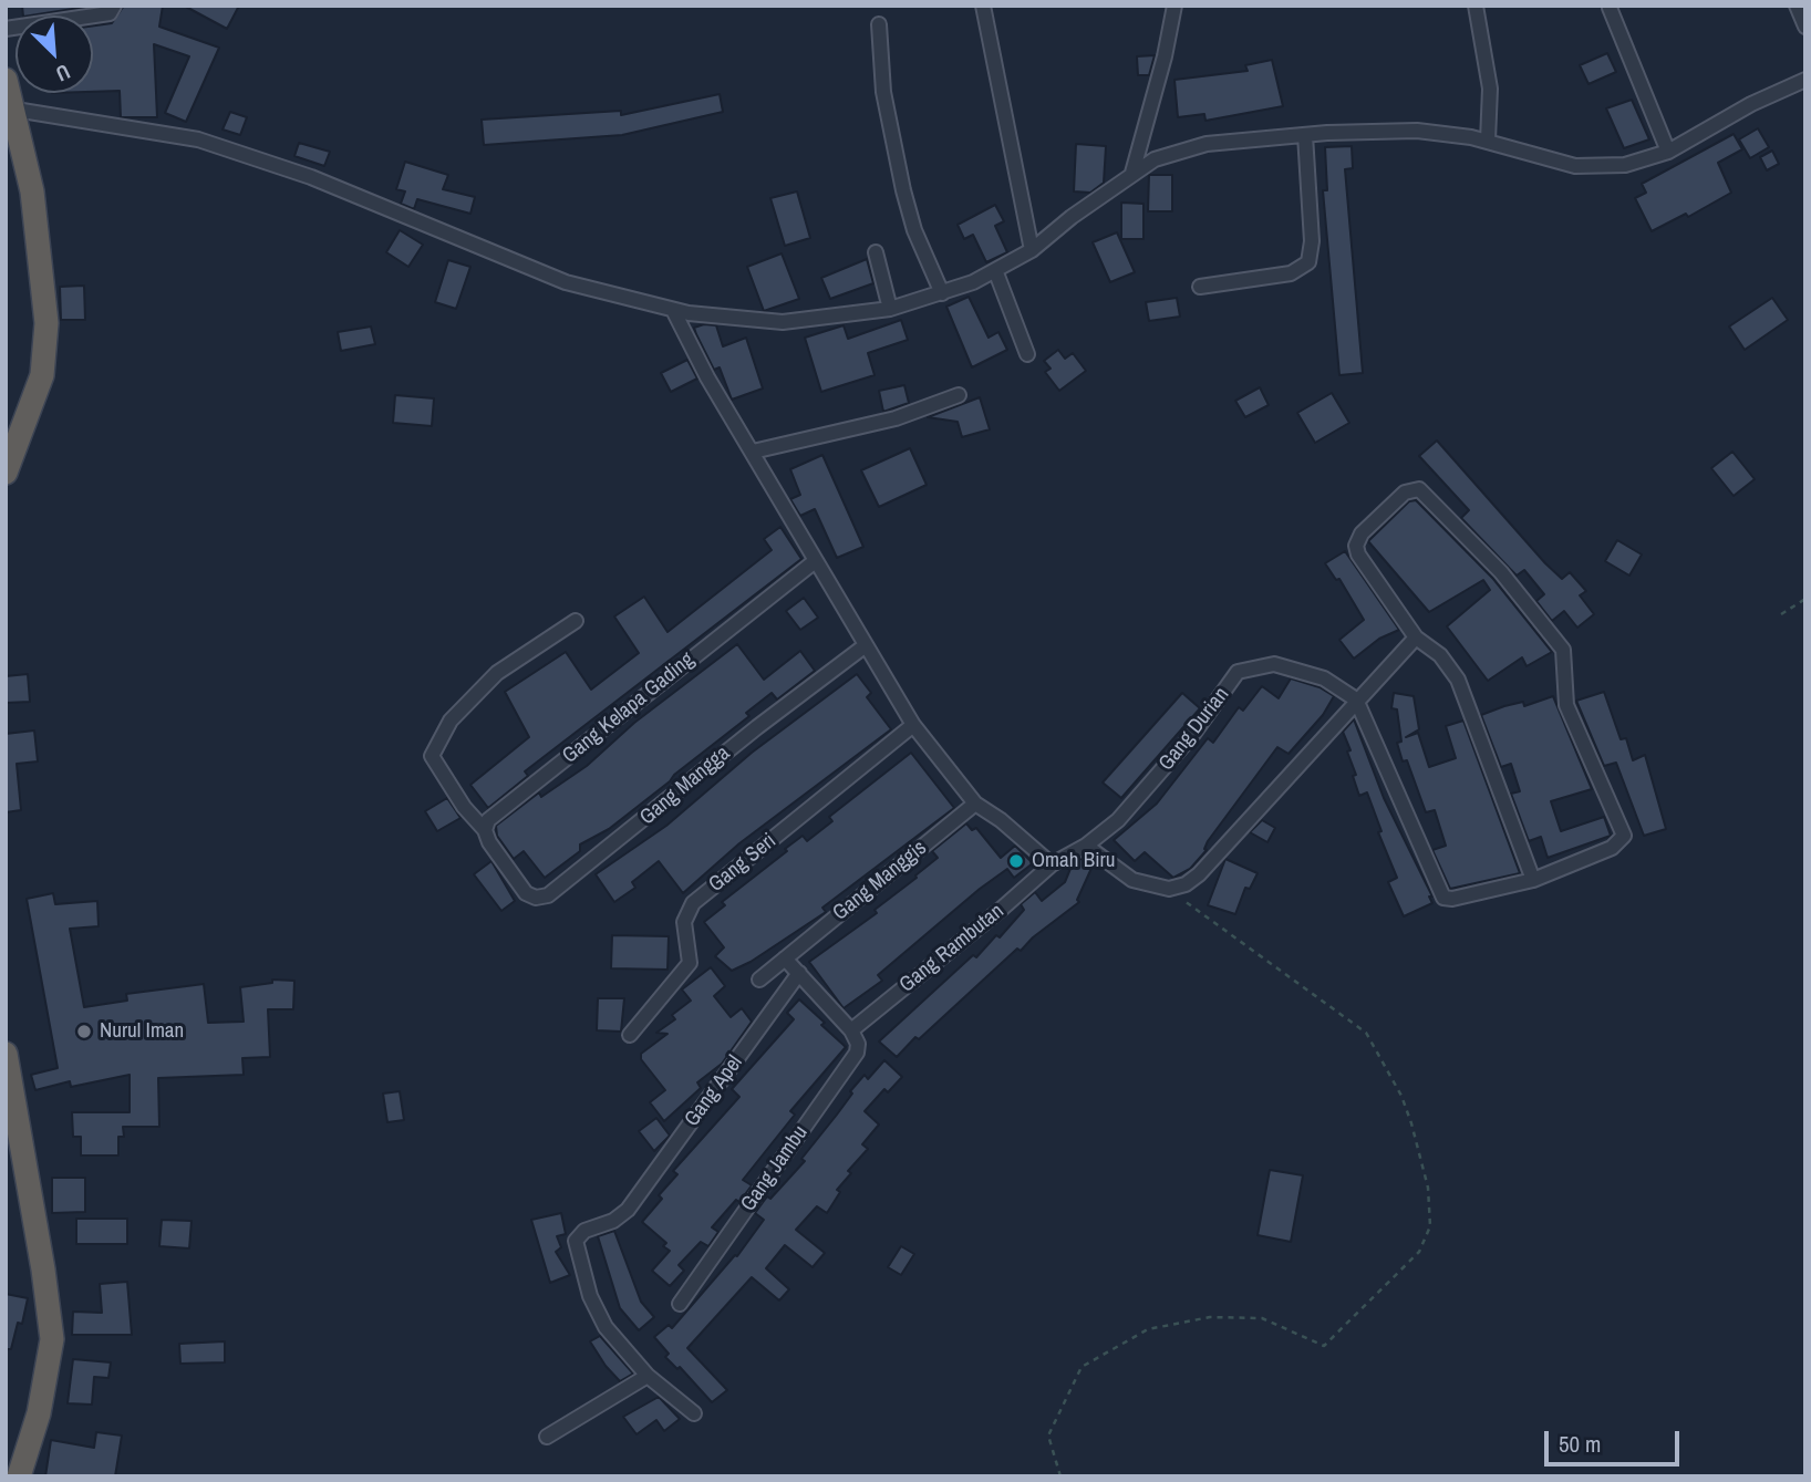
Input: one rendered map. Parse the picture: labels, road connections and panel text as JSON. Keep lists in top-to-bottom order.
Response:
{
  "streets": {
    "street": [
      "Gang Kelapa Gading",
      "Gang Durian",
      "Gang Mangga",
      "Gang Seri",
      "Gang Manggis",
      "Gang Rambutan",
      "Gang Apel",
      "Gang Jambu"
    ]
  },
  "crossings": [
    ["Gang Kelapa Gading", "Gang Mangga"],
    ["Gang Durian", "Gang Rambutan"],
    ["Gang Rambutan", "Gang Jambu"]
  ],
  "places": ["Omah Biru", "Nurul Iman"],
  "scale_bar": "50 m",
  "north": "bottom right"
}
